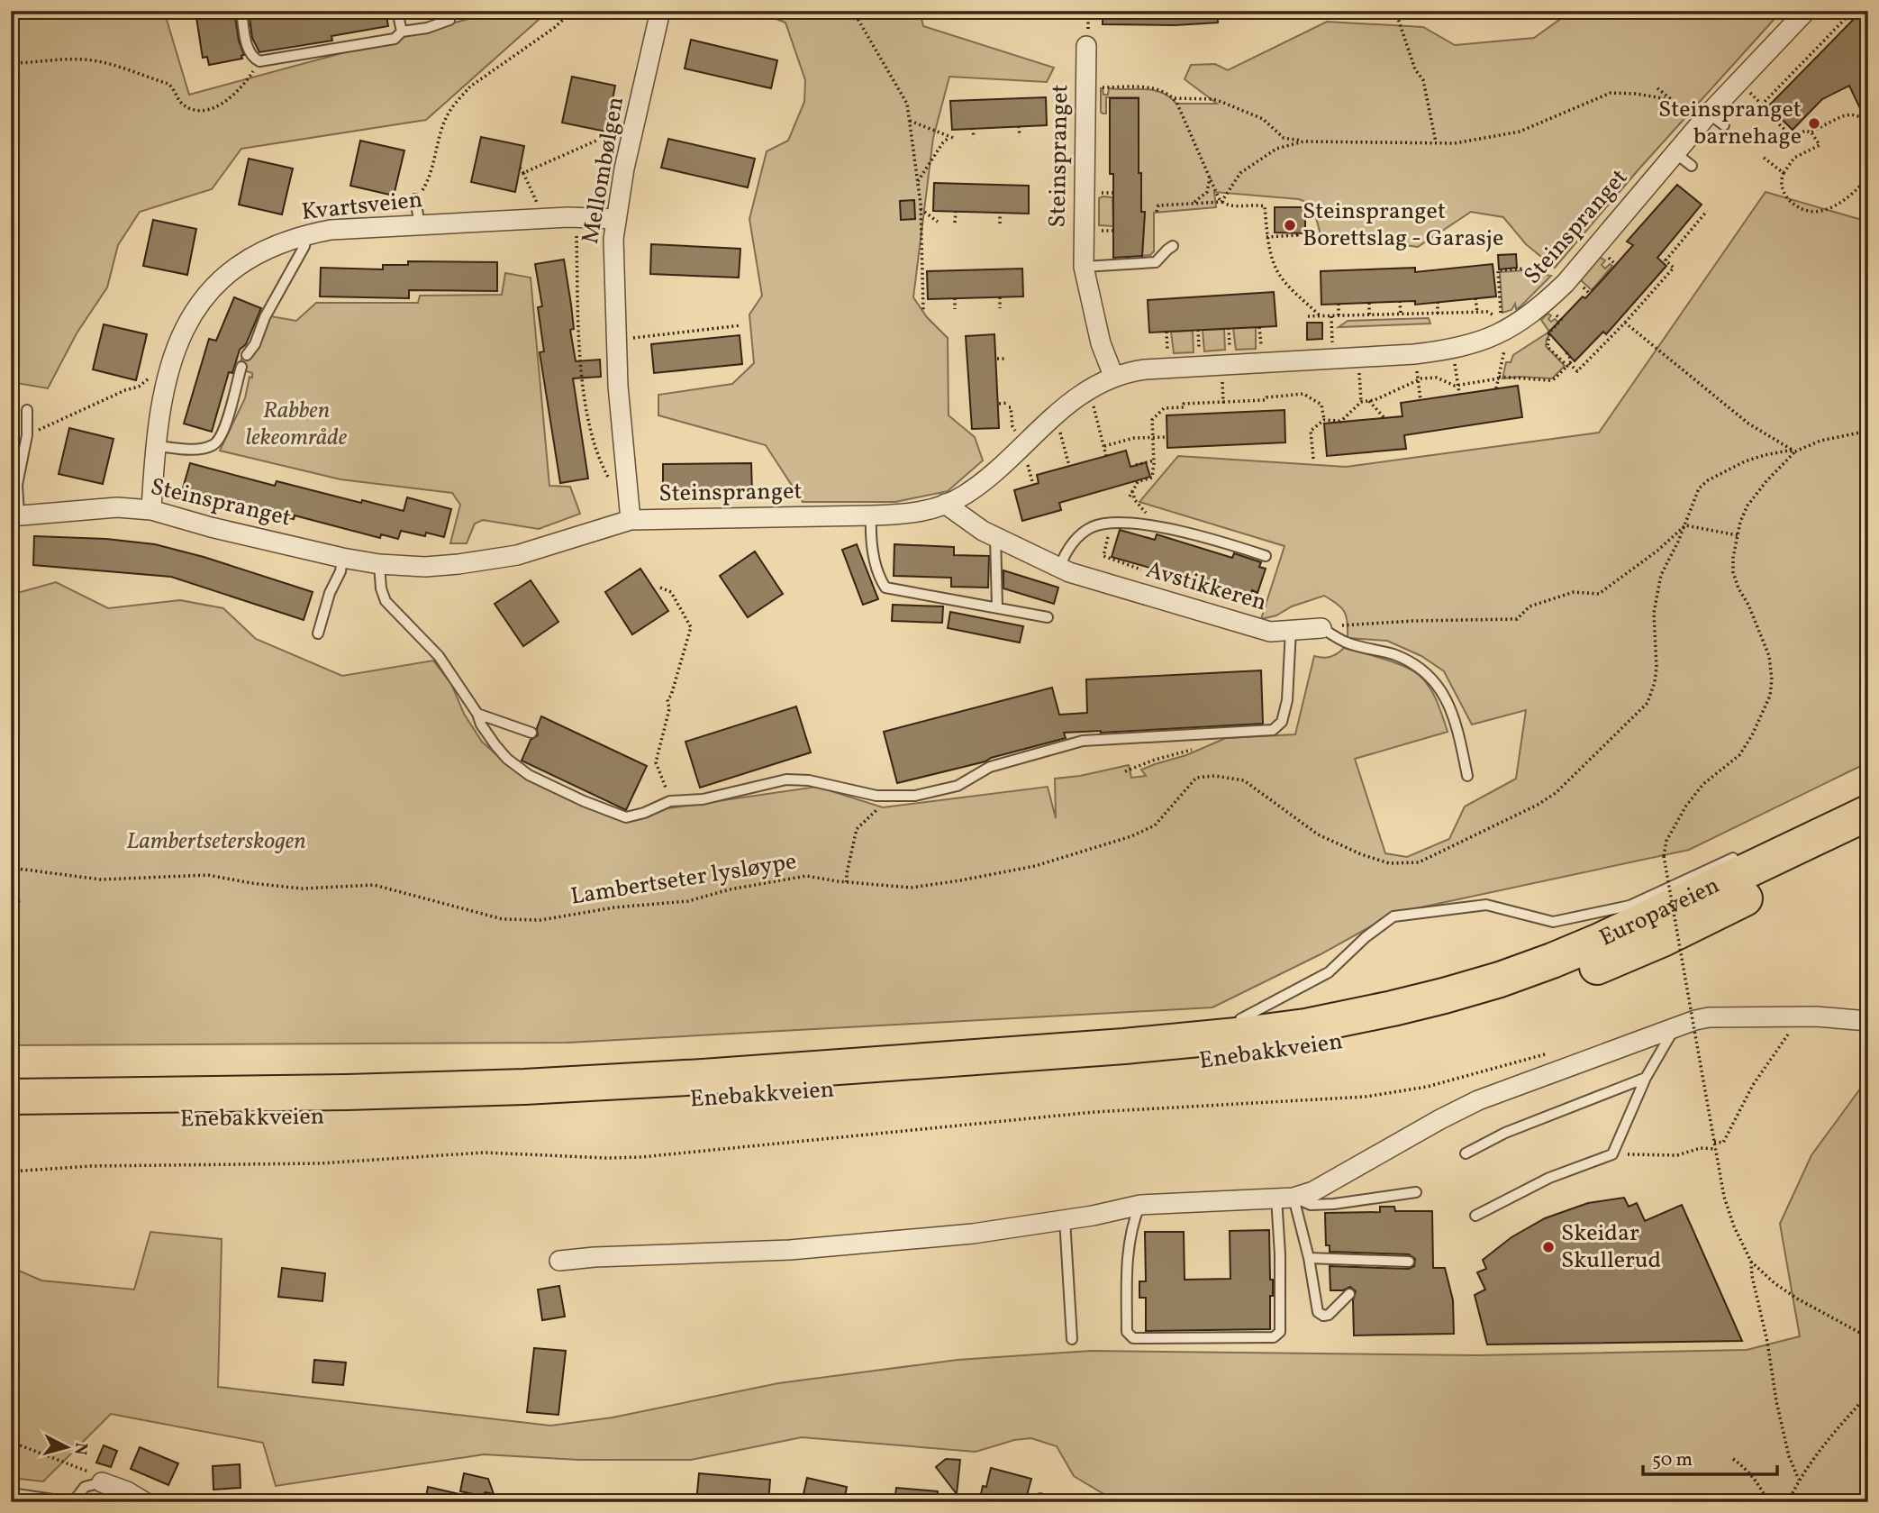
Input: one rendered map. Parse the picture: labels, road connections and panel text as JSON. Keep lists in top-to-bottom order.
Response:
{
  "streets": {
    "highway": ["Europaveien", "Enebakkveien"],
    "street": [
      "Steinspranget",
      "Mellombølgen",
      "Kvartsveien",
      "Avstikkeren"
    ],
    "path": ["Lambertseter lysløype"]
  },
  "crossings": [
    ["Steinspranget", "Mellombølgen"],
    ["Steinspranget", "Kvartsveien"],
    ["Steinspranget", "Avstikkeren"],
    ["Mellombølgen", "Kvartsveien"],
    ["Europaveien", "Enebakkveien"]
  ],
  "parks": ["Rabben lekeområde", "Lambertseterskogen"],
  "places": ["Steinspranget barnehage", "Steinspranget Borettslag - Garasje", "Skeidar Skullerud"],
  "scale_bar": "50 m",
  "north": "right"
}
